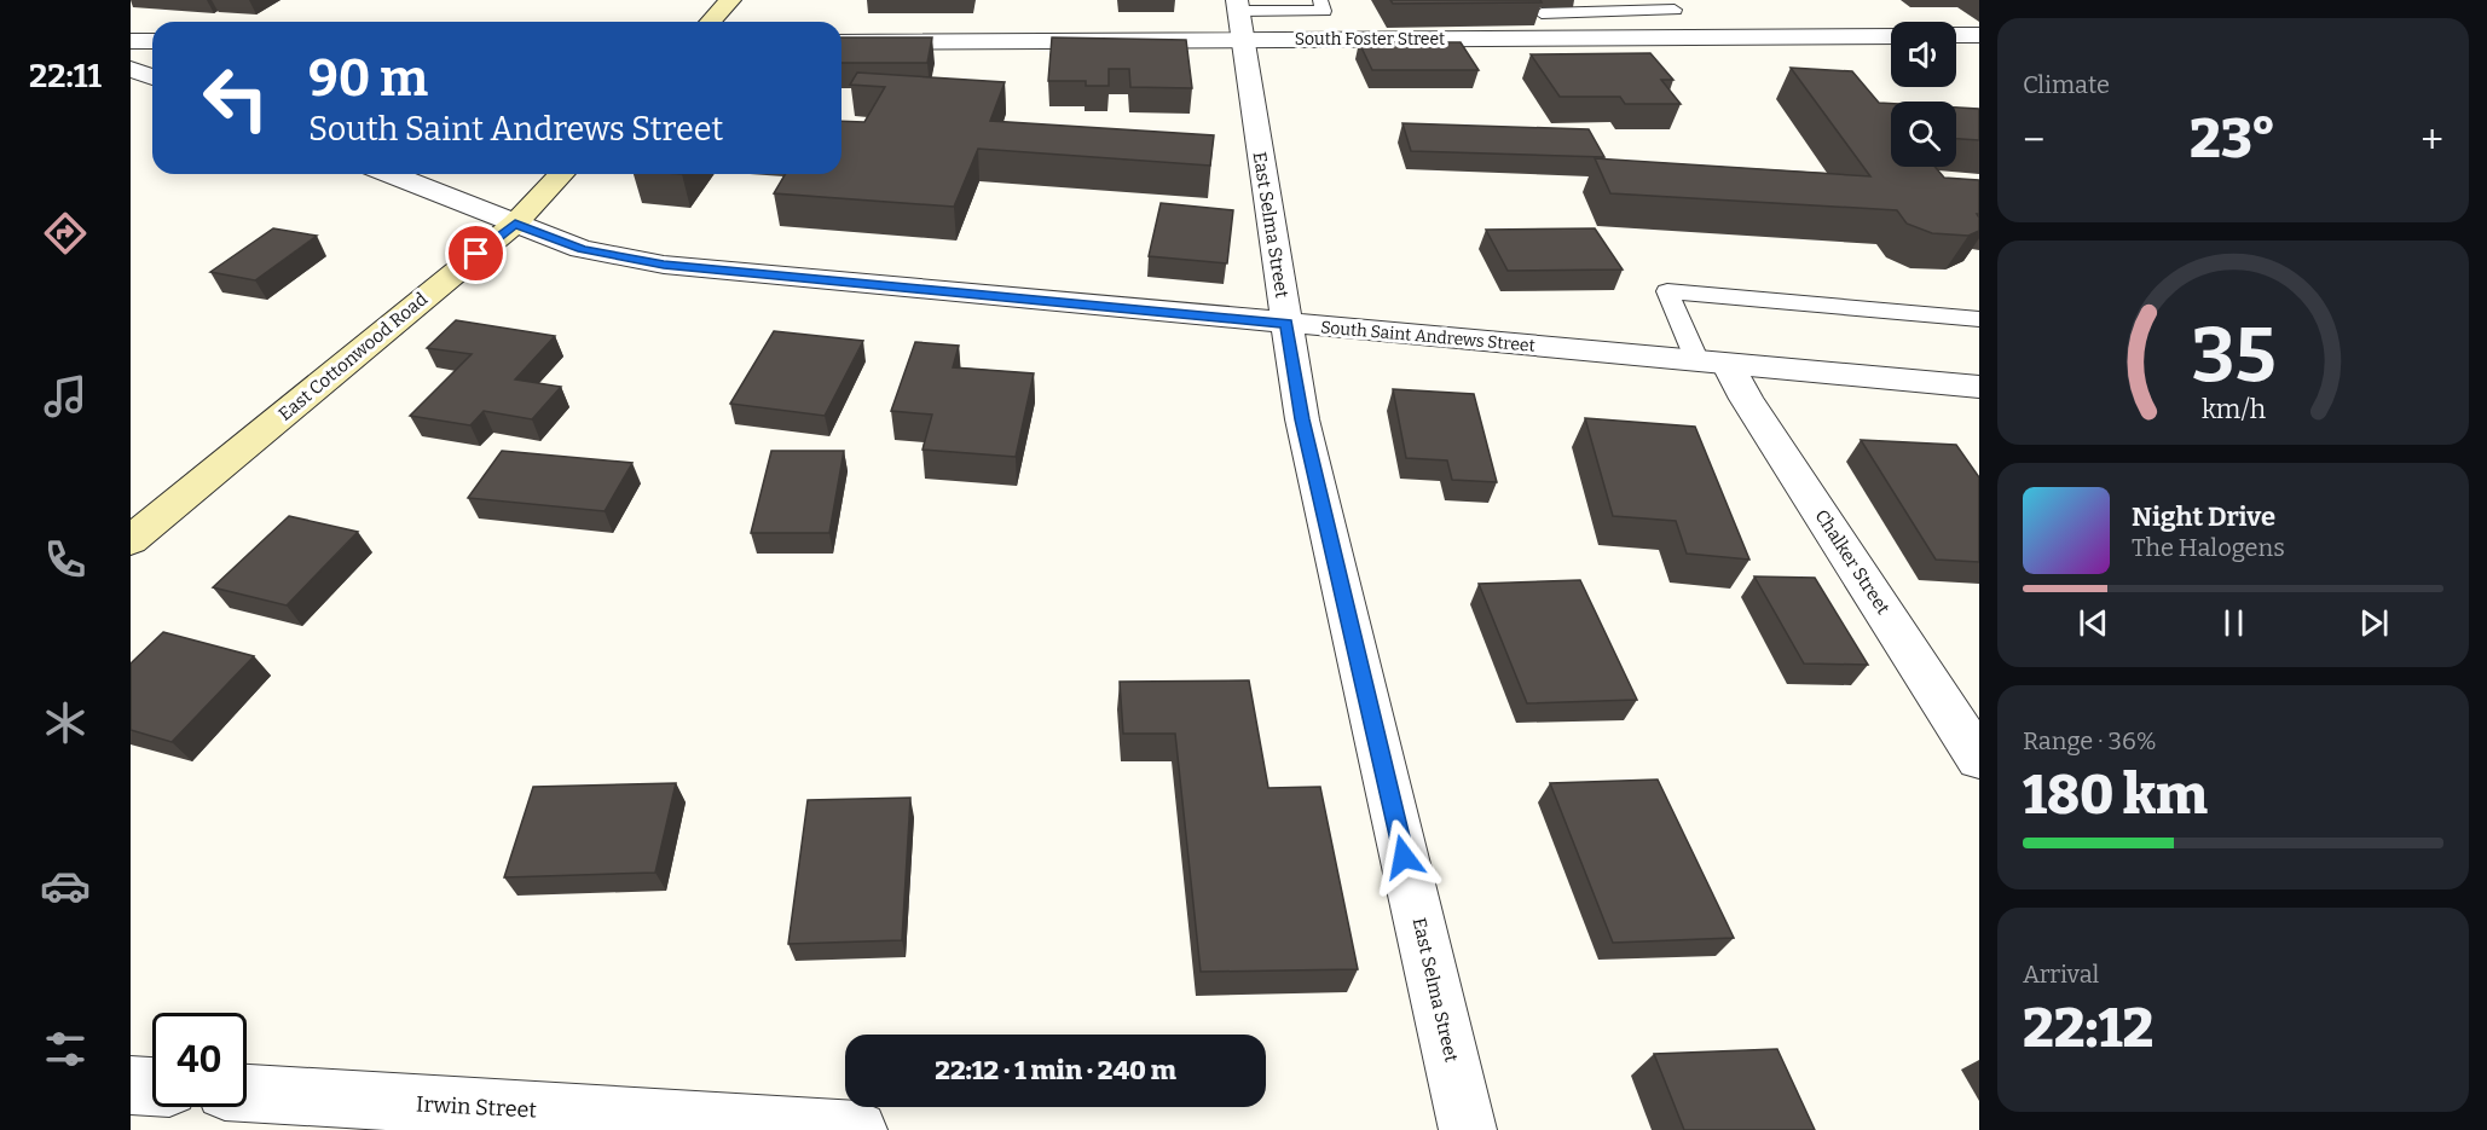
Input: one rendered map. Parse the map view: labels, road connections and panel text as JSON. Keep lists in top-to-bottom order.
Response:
{
  "streets": {
    "main road": ["East Cottonwood Road"],
    "street": [
      "South Foster Street",
      "East Selma Street",
      "South Saint Andrews Street",
      "Chalker Street",
      "Irwin Street"
    ]
  },
  "crossings": [
    ["South Foster Street", "East Selma Street"],
    ["East Selma Street", "South Saint Andrews Street"],
    ["South Saint Andrews Street", "East Cottonwood Road"],
    ["South Saint Andrews Street", "Chalker Street"]
  ],
  "page": {
    "tabs": "22:11",
    "tile": [
      "Climate",
      ["Range · 36%", "180 km"],
      ["Arrival", "22:12"]
    ],
    "turn": ["90 m", "South Saint Andrews Street"],
    "heat": ["−", "23°", "+"],
    "song": ["Night Drive", "The Halogens"],
    "limit": "40",
    "trip": "22:12 · 1 min · 240 m",
    "gauge": ["35", "km/h"]
  }
}
